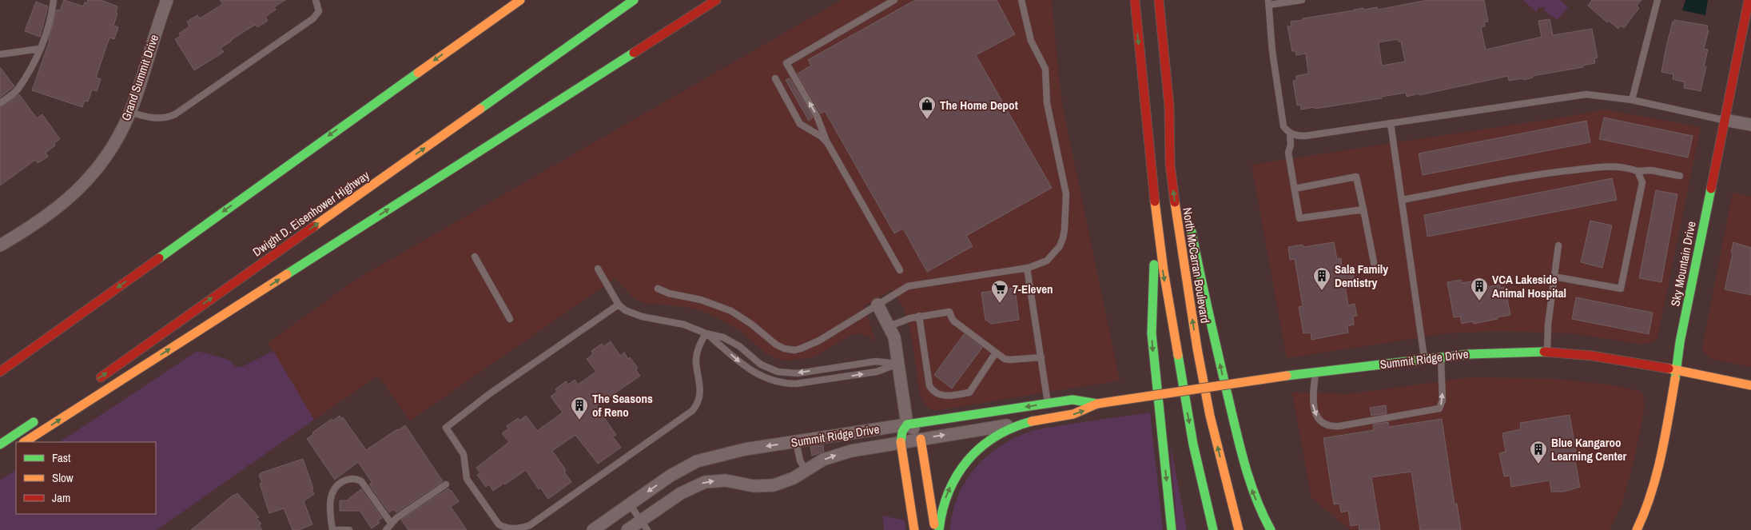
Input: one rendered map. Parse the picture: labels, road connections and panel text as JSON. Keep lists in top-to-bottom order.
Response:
{
  "streets": {
    "main road": [
      "Dwight D. Eisenhower Highway",
      "Sky Mountain Drive",
      "North McCarran Boulevard",
      "Summit Ridge Drive"
    ],
    "street": ["Grand Summit Drive"]
  },
  "crossings": [
    ["Sky Mountain Drive", "Summit Ridge Drive"]
  ],
  "places": {
    "shop": ["The Home Depot"],
    "building": [
      "Sala Family Dentistry",
      "VCA Lakeside Animal Hospital",
      "The Seasons of Reno",
      "Blue Kangaroo Learning Center"
    ],
    "supermarket": ["7-Eleven"]
  },
  "legend": ["Fast", "Slow", "Jam"]
}
